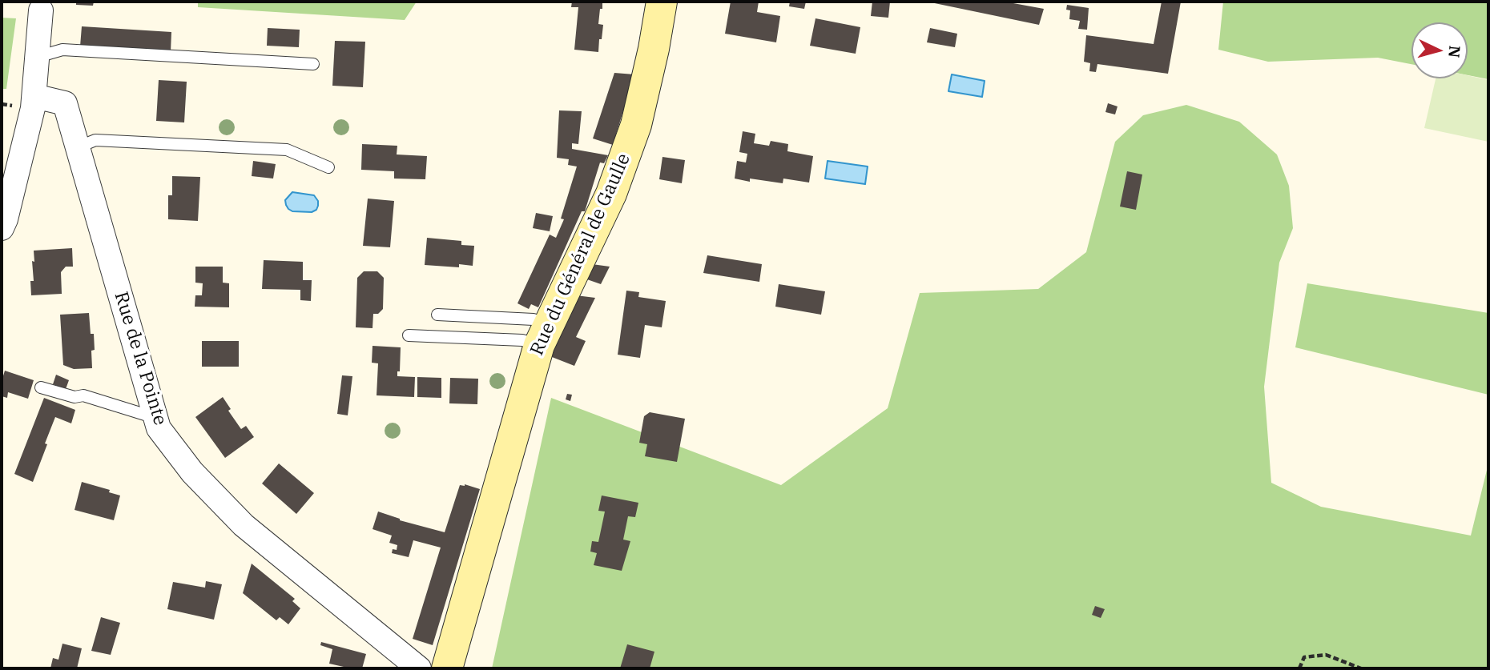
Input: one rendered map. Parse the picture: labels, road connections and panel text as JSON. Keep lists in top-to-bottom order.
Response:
{
  "streets": {
    "main road": ["Rue du Général de Gaulle"],
    "street": ["Rue de la Pointe"]
  },
  "north": "right"
}
